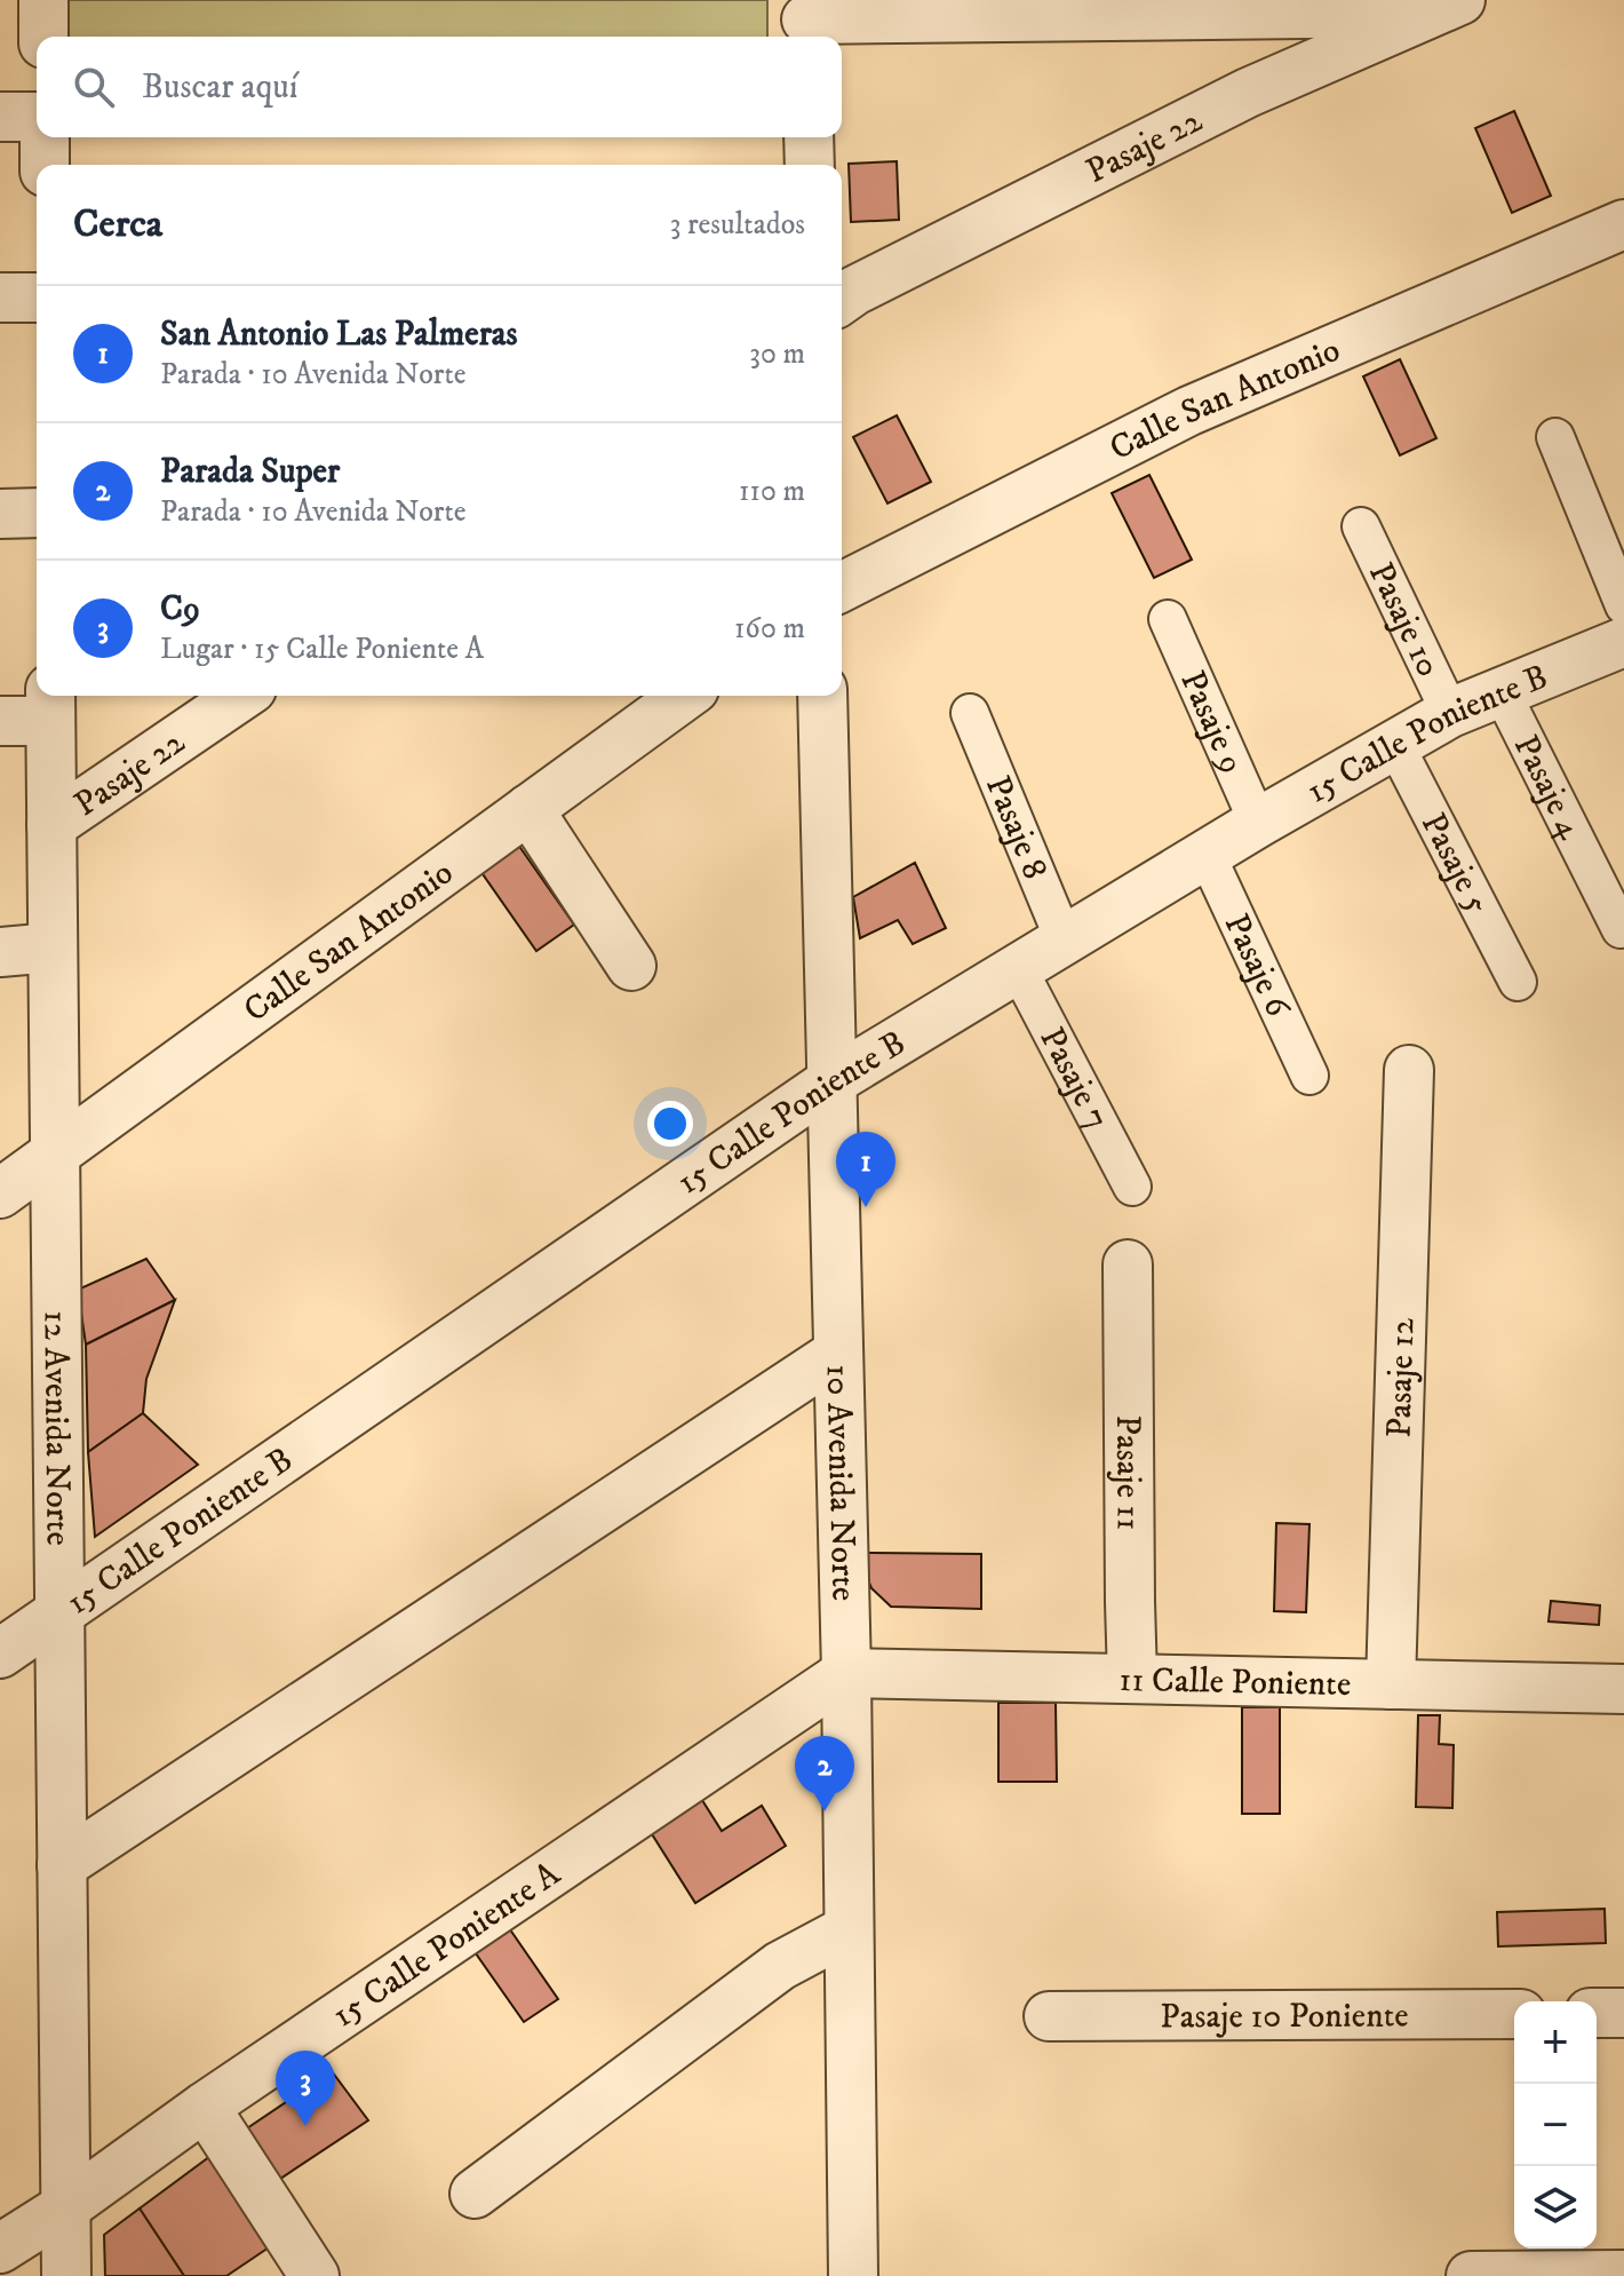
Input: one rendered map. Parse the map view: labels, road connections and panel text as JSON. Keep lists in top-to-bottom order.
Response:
{
  "streets": {
    "street": [
      "Pasaje 22",
      "Calle San Antonio",
      "Pasaje 10",
      "Pasaje 9",
      "15 Calle Poniente B",
      "Pasaje 4",
      "Pasaje 8",
      "Pasaje 5",
      "Pasaje 6",
      "Pasaje 7",
      "Pasaje 12",
      "12 Avenida Norte",
      "Pasaje 11",
      "10 Avenida Norte",
      "11 Calle Poniente",
      "15 Calle Poniente A",
      "Pasaje 10 Poniente"
    ]
  },
  "crossings": [
    ["Pasaje 22", "12 Avenida Norte"],
    ["Calle San Antonio", "12 Avenida Norte"],
    ["Pasaje 10", "15 Calle Poniente B"],
    ["Pasaje 9", "15 Calle Poniente B"],
    ["15 Calle Poniente B", "Pasaje 4"],
    ["15 Calle Poniente B", "Pasaje 8"],
    ["15 Calle Poniente B", "Pasaje 5"],
    ["15 Calle Poniente B", "Pasaje 6"],
    ["15 Calle Poniente B", "Pasaje 7"],
    ["15 Calle Poniente B", "12 Avenida Norte"],
    ["15 Calle Poniente B", "10 Avenida Norte"],
    ["Pasaje 12", "11 Calle Poniente"],
    ["12 Avenida Norte", "15 Calle Poniente A"],
    ["Pasaje 11", "11 Calle Poniente"],
    ["10 Avenida Norte", "11 Calle Poniente"],
    ["10 Avenida Norte", "15 Calle Poniente A"],
    ["11 Calle Poniente", "15 Calle Poniente A"]
  ],
  "page": {
    "search": "Buscar aquí",
    "heading": ["Cerca", "3 resultados"],
    "list": [
      {
        "mark": "1",
        "name": "San Antonio Las Palmeras",
        "note": "Parada · 10 Avenida Norte",
        "value": "30 m"
      },
      {
        "mark": "2",
        "name": "Parada Super",
        "note": "Parada · 10 Avenida Norte",
        "value": "110 m"
      },
      {
        "mark": "3",
        "name": "C9",
        "note": "Lugar · 15 Calle Poniente A",
        "value": "160 m"
      }
    ],
    "pins": ["1", "2", "3"],
    "map_buttons": ["+", "−"]
  }
}
